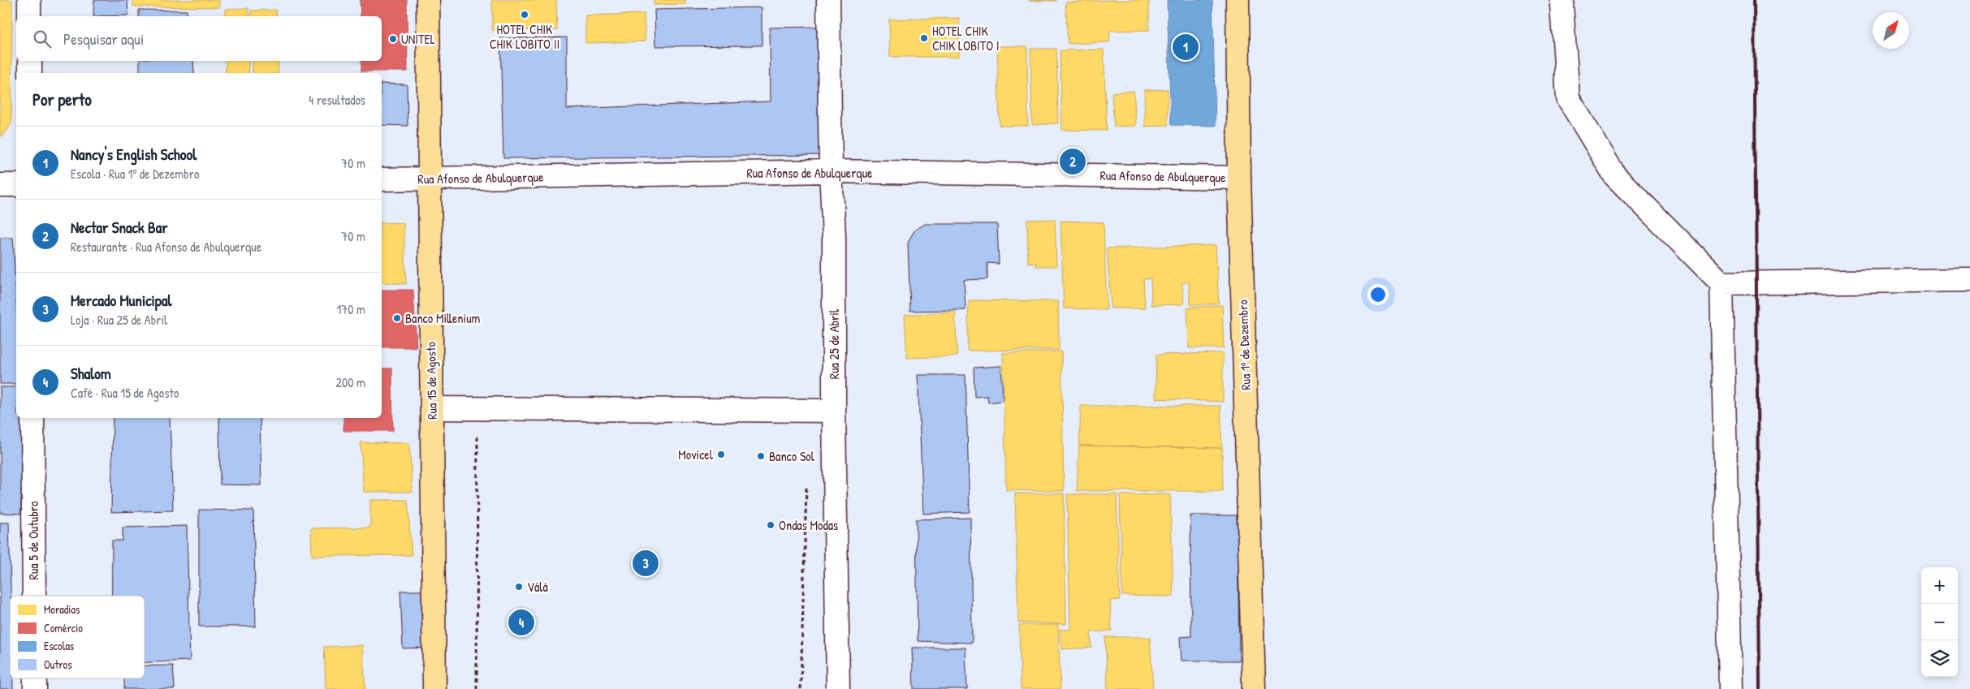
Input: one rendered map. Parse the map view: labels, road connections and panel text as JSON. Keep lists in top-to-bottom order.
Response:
{
  "streets": {
    "main road": ["Rua 1º de Dezembro", "Rua 15 de Agosto"],
    "street": ["Rua Afonso de Abulquerque", "Rua 25 de Abril", "Rua 5 de Outubro"]
  },
  "crossings": [
    ["Rua Afonso de Abulquerque", "Rua 25 de Abril"],
    ["Rua Afonso de Abulquerque", "Rua 1º de Dezembro"],
    ["Rua Afonso de Abulquerque", "Rua 15 de Agosto"]
  ],
  "places": [
    "HOTEL CHIK CHIK LOBITO II",
    "HOTEL CHIK CHIK LOBITO I",
    "UNITEL",
    "Banco Millenium",
    "Movicel",
    "Banco Sol",
    "Ondas Modas",
    "Válá"
  ],
  "legend": [
    "Moradias",
    "Comércio",
    "Escolas",
    "Outros"
  ],
  "north": "top right",
  "page": {
    "search": "Pesquisar aqui",
    "pins": [
      "1",
      "2",
      "3",
      "4"
    ],
    "heading": ["Por perto", "4 resultados"],
    "list": [
      {
        "mark": "1",
        "name": "Nancy's English School",
        "note": "Escola · Rua 1º de Dezembro",
        "value": "70 m"
      },
      {
        "mark": "2",
        "name": "Nectar Snack Bar",
        "note": "Restaurante · Rua Afonso de Abulquerque",
        "value": "70 m"
      },
      {
        "mark": "3",
        "name": "Mercado Municipal",
        "note": "Loja · Rua 25 de Abril",
        "value": "170 m"
      },
      {
        "mark": "4",
        "name": "Shalom",
        "note": "Café · Rua 15 de Agosto",
        "value": "200 m"
      }
    ],
    "map_buttons": ["+", "−"]
  }
}
